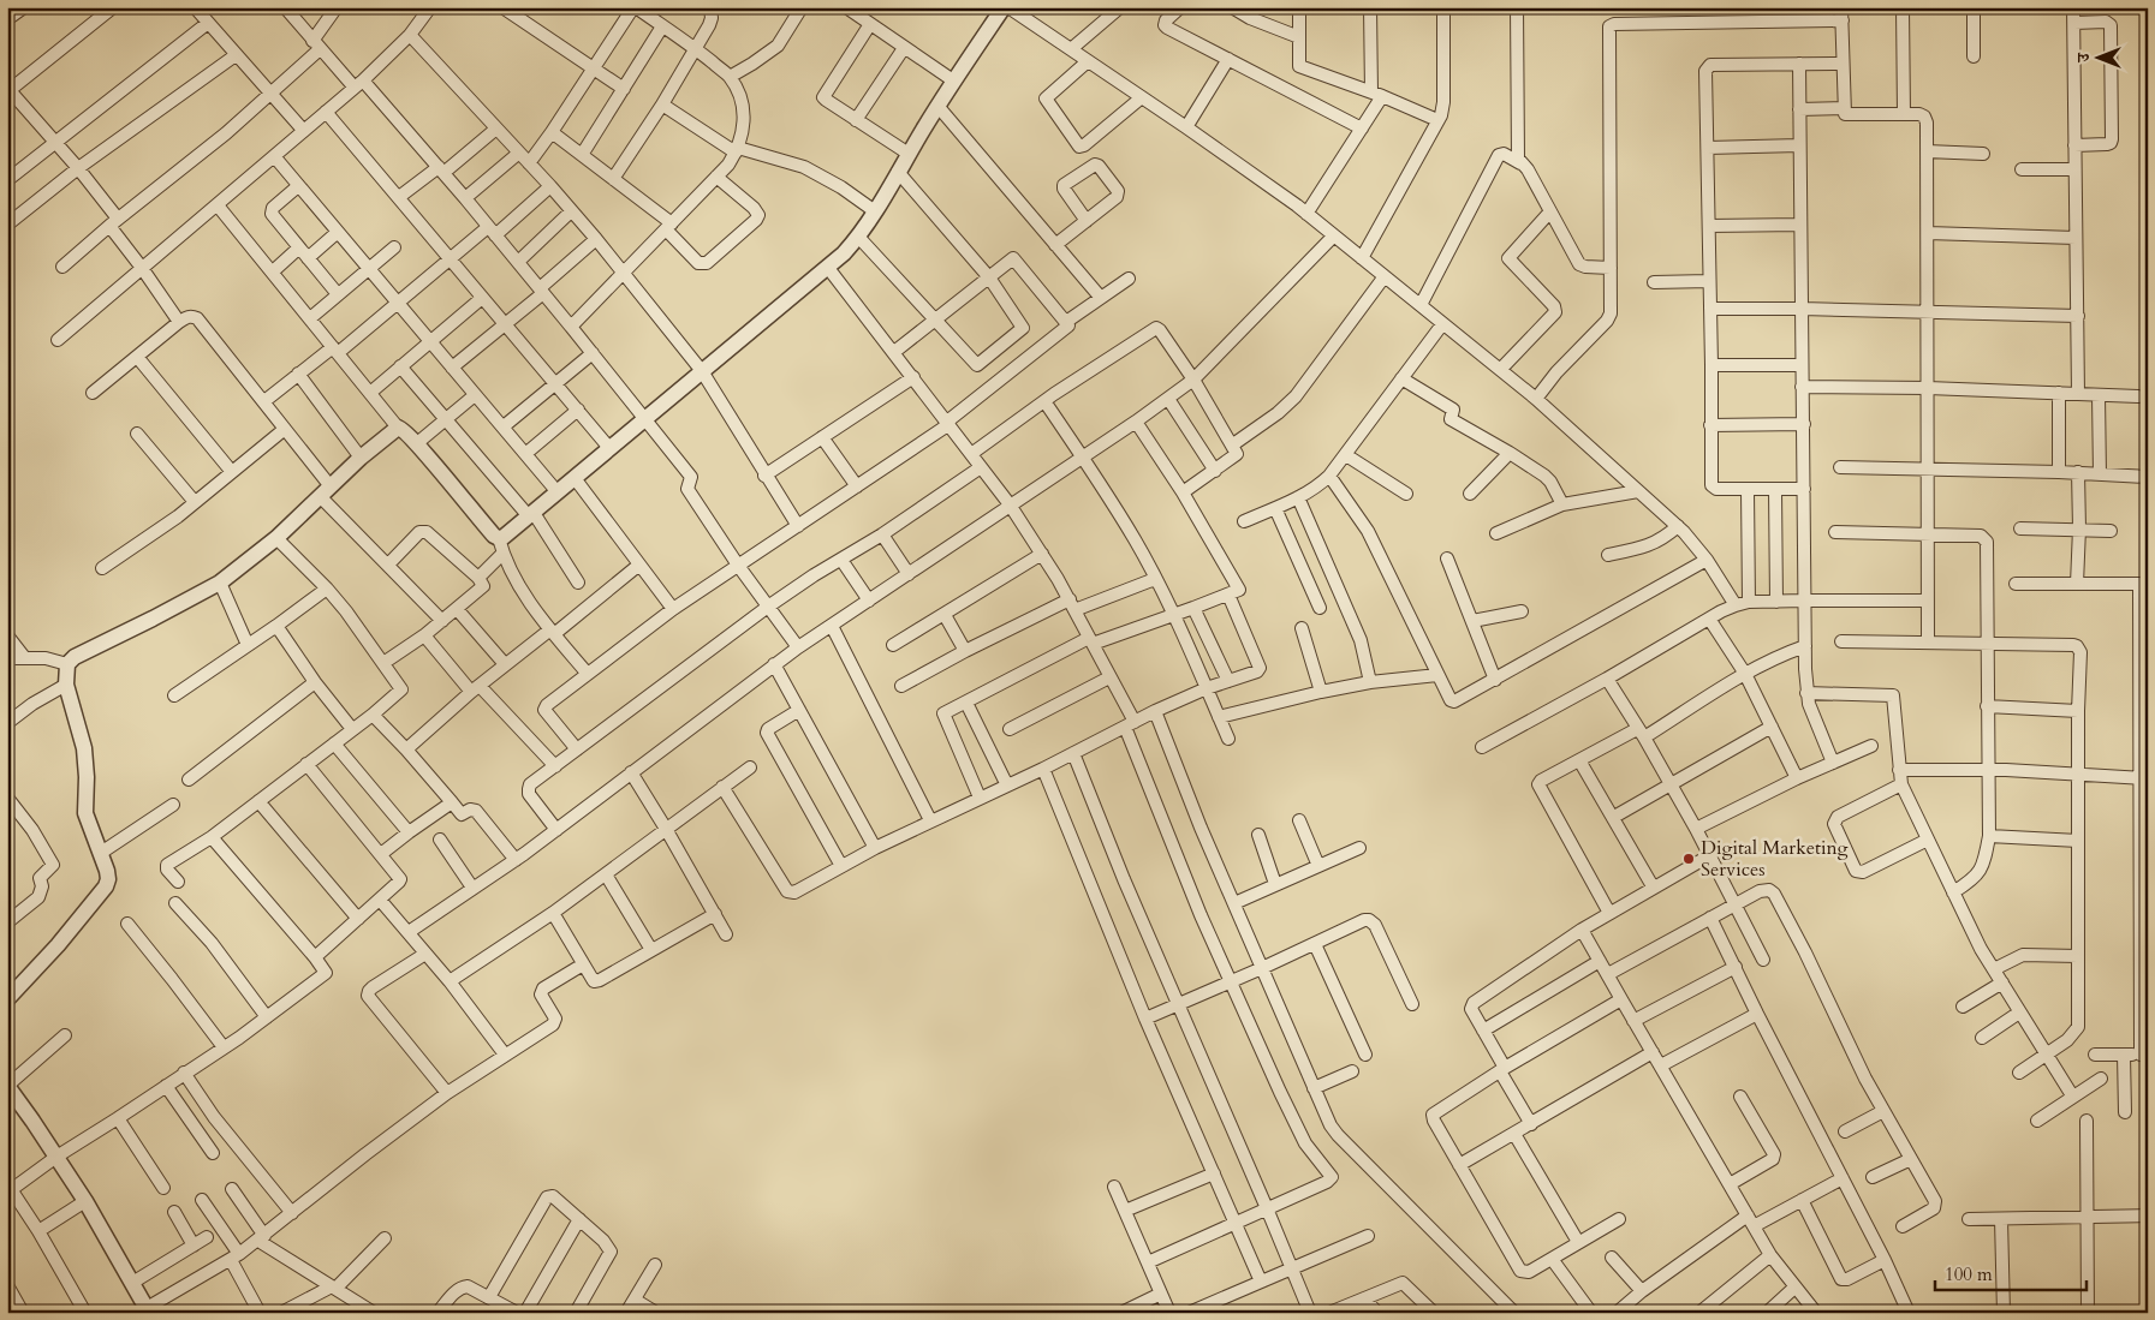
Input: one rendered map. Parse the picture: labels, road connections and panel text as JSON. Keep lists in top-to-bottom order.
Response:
{
  "places": ["Digital Marketing Services"],
  "scale_bar": "100 m",
  "north": "left"
}
